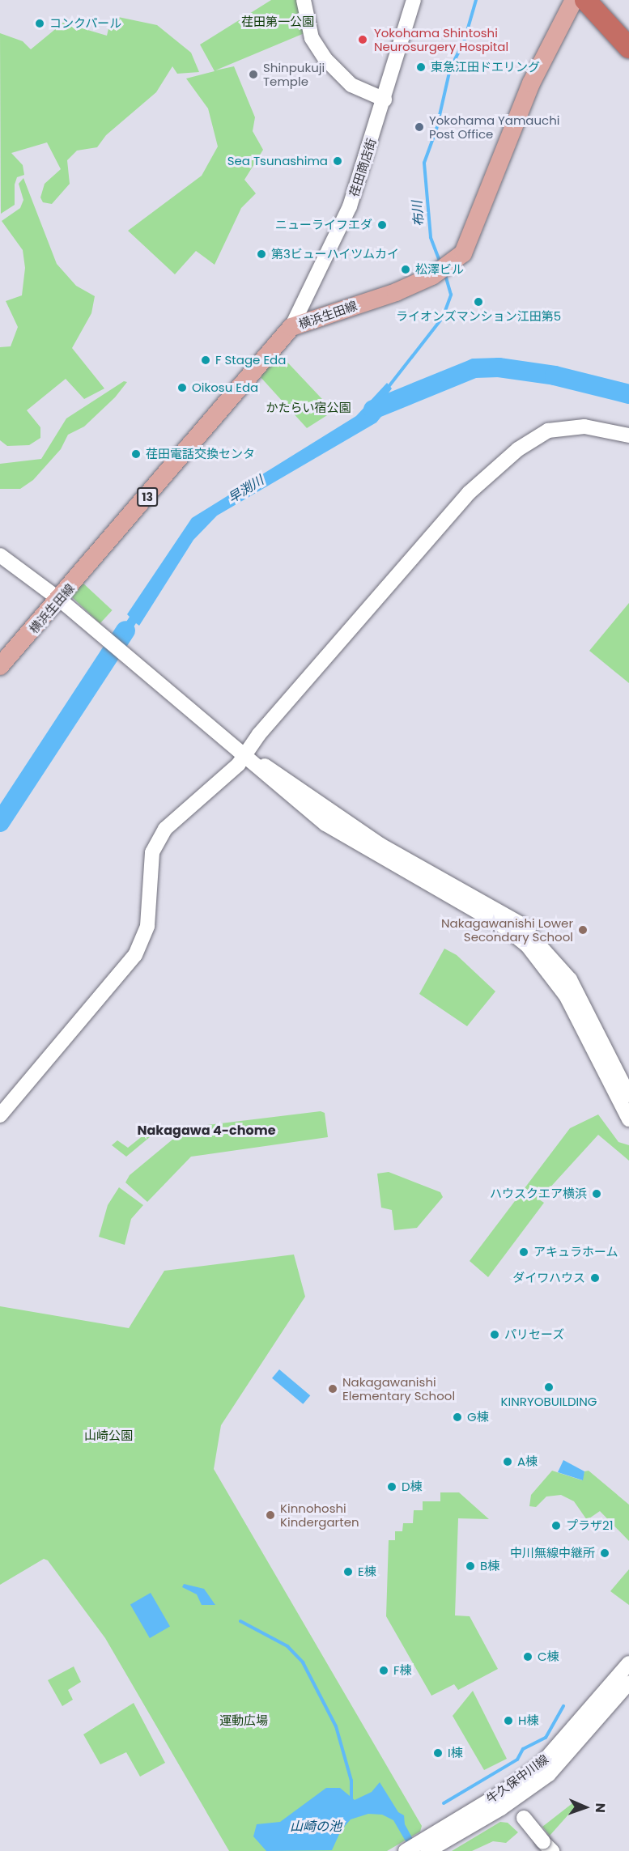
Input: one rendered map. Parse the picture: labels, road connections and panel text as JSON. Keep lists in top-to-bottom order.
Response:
{
  "streets": {
    "main road": ["横浜生田線", "13"],
    "street": ["荏田商店街", "牛久保中川線"]
  },
  "crossings": [
    ["荏田商店街", "横浜生田線"]
  ],
  "districts": ["Nakagawa 4-chome"],
  "water": ["布川", "早渕川", "山崎の池"],
  "parks": [
    "荏田第一公園",
    "かたらい宿公園",
    "山崎公園",
    "運動広場"
  ],
  "places": [
    "コンクパール",
    "Yokohama Shintoshi Neurosurgery Hospital",
    "東急江田ドエリング",
    "Shinpukuji Temple",
    "Yokohama Yamauchi Post Office",
    "Sea Tsunashima",
    "ニューライフエダ",
    "第3ビューハイツムカイ",
    "松澤ビル",
    "ライオンズマンション江田第5",
    "F Stage Eda",
    "Oikosu Eda",
    "荏田電話交換センタ",
    "Nakagawanishi Lower Secondary School",
    "ハウスクエア横浜",
    "アキュラホーム",
    "ダイワハウス",
    "パリセーズ",
    "KINRYOBUILDING",
    "Nakagawanishi Elementary School",
    "G棟",
    "A棟",
    "D棟",
    "Kinnohoshi Kindergarten",
    "プラザ21",
    "中川無線中継所",
    "B棟",
    "E棟",
    "C棟",
    "F棟",
    "H棟",
    "I棟"
  ],
  "north": "right"
}
